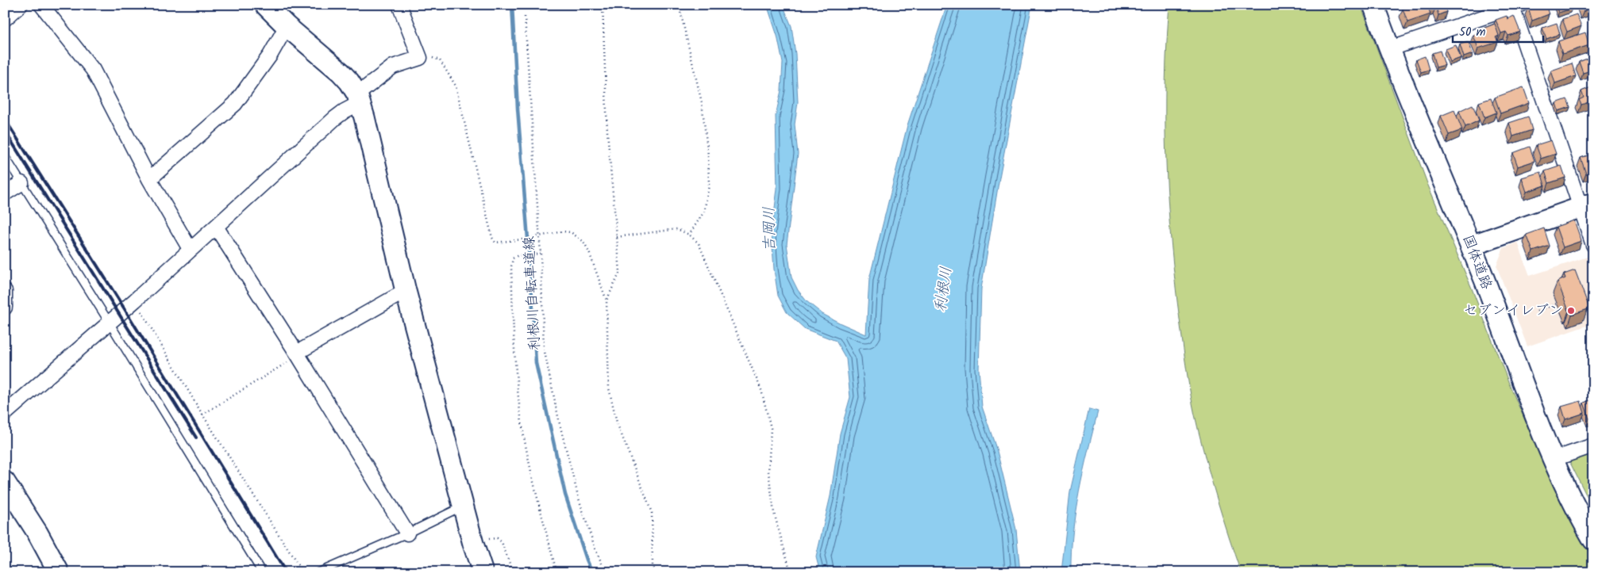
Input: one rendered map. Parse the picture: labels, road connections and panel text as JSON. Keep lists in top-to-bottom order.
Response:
{
  "streets": {
    "street": ["国体道路"],
    "path": ["利根川自転車道線"]
  },
  "water": ["吉岡川", "利根川"],
  "places": ["セブンイレブン"],
  "scale_bar": "50 m"
}
